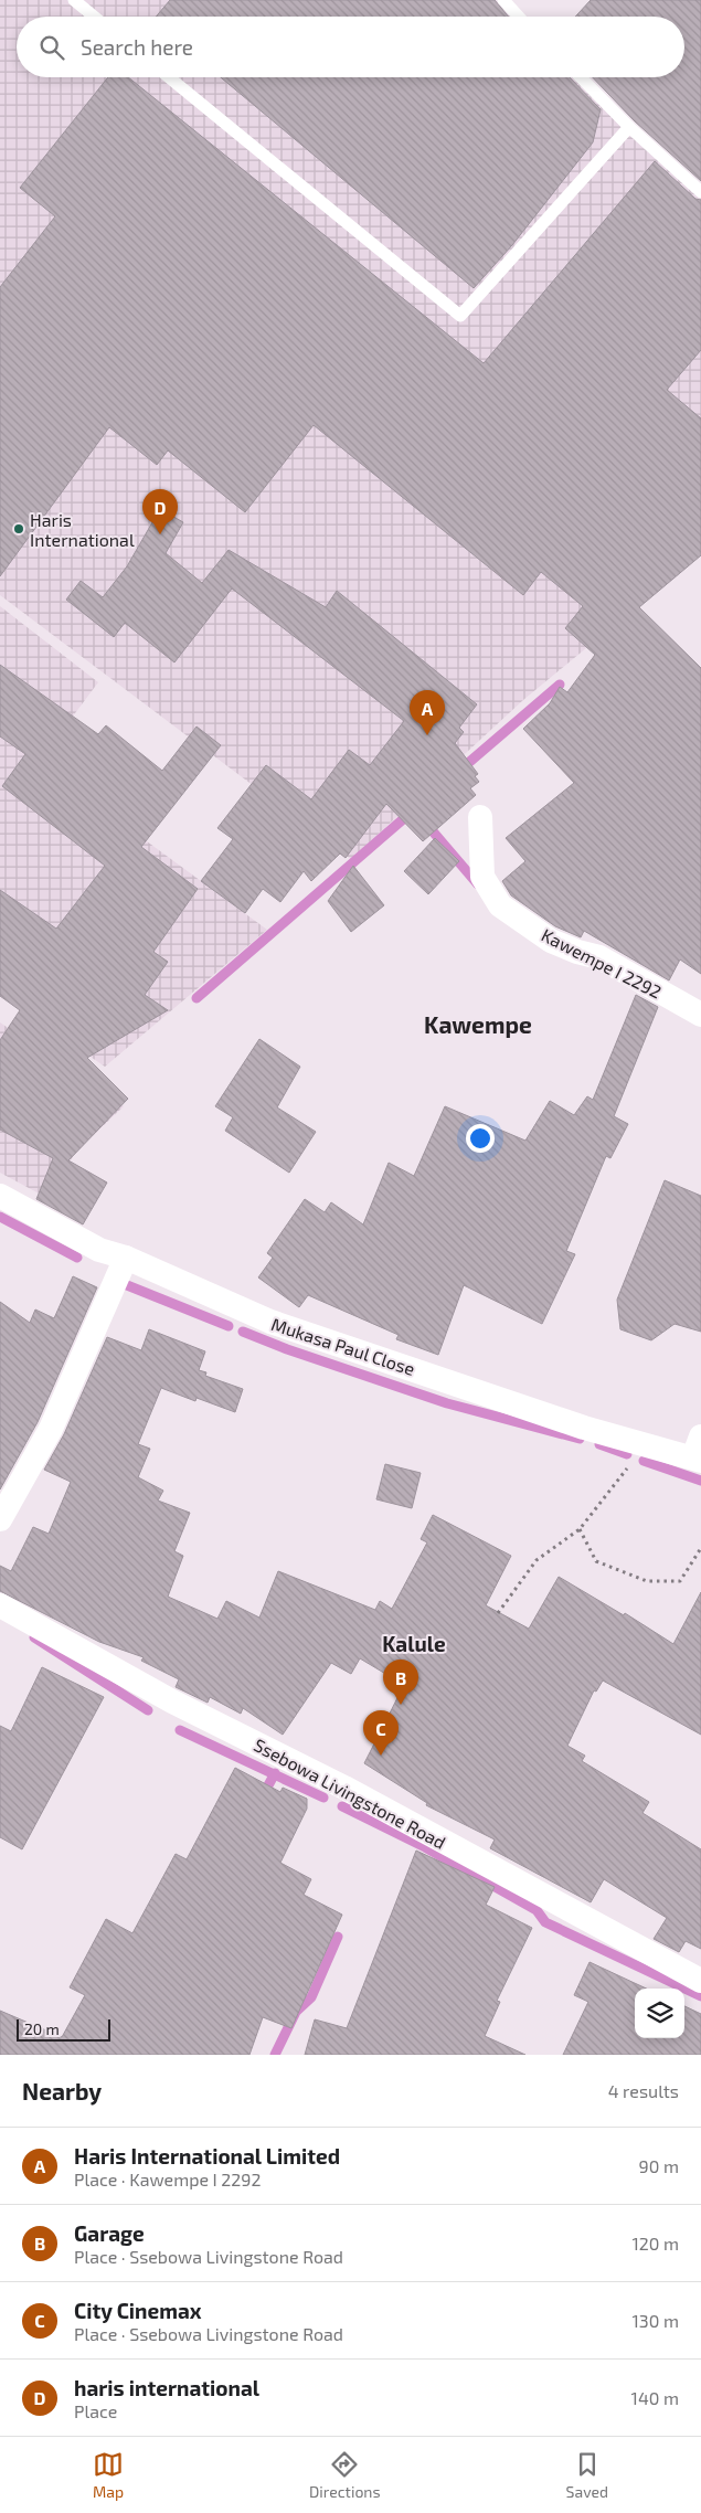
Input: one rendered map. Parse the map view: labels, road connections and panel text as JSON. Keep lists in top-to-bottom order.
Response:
{
  "streets": {
    "street": ["Kawempe I 2292", "Mukasa Paul Close", "Ssebowa Livingstone Road"]
  },
  "districts": ["Kawempe", "Kalule"],
  "places": ["Haris International"],
  "scale_bar": "20 m",
  "page": {
    "search": "Search here",
    "pins": [
      "D",
      "A",
      "B",
      "C"
    ],
    "scale": "20 m",
    "heading": ["Nearby", "4 results"],
    "list": [
      {
        "mark": "A",
        "name": "Haris International Limited",
        "note": "Place · Kawempe I 2292",
        "value": "90 m"
      },
      {
        "mark": "B",
        "name": "Garage",
        "note": "Place · Ssebowa Livingstone Road",
        "value": "120 m"
      },
      {
        "mark": "C",
        "name": "City Cinemax",
        "note": "Place · Ssebowa Livingstone Road",
        "value": "130 m"
      },
      {
        "mark": "D",
        "name": "haris international",
        "note": "Place",
        "value": "140 m"
      }
    ],
    "nav": ["Map", "Directions", "Saved"]
  }
}
